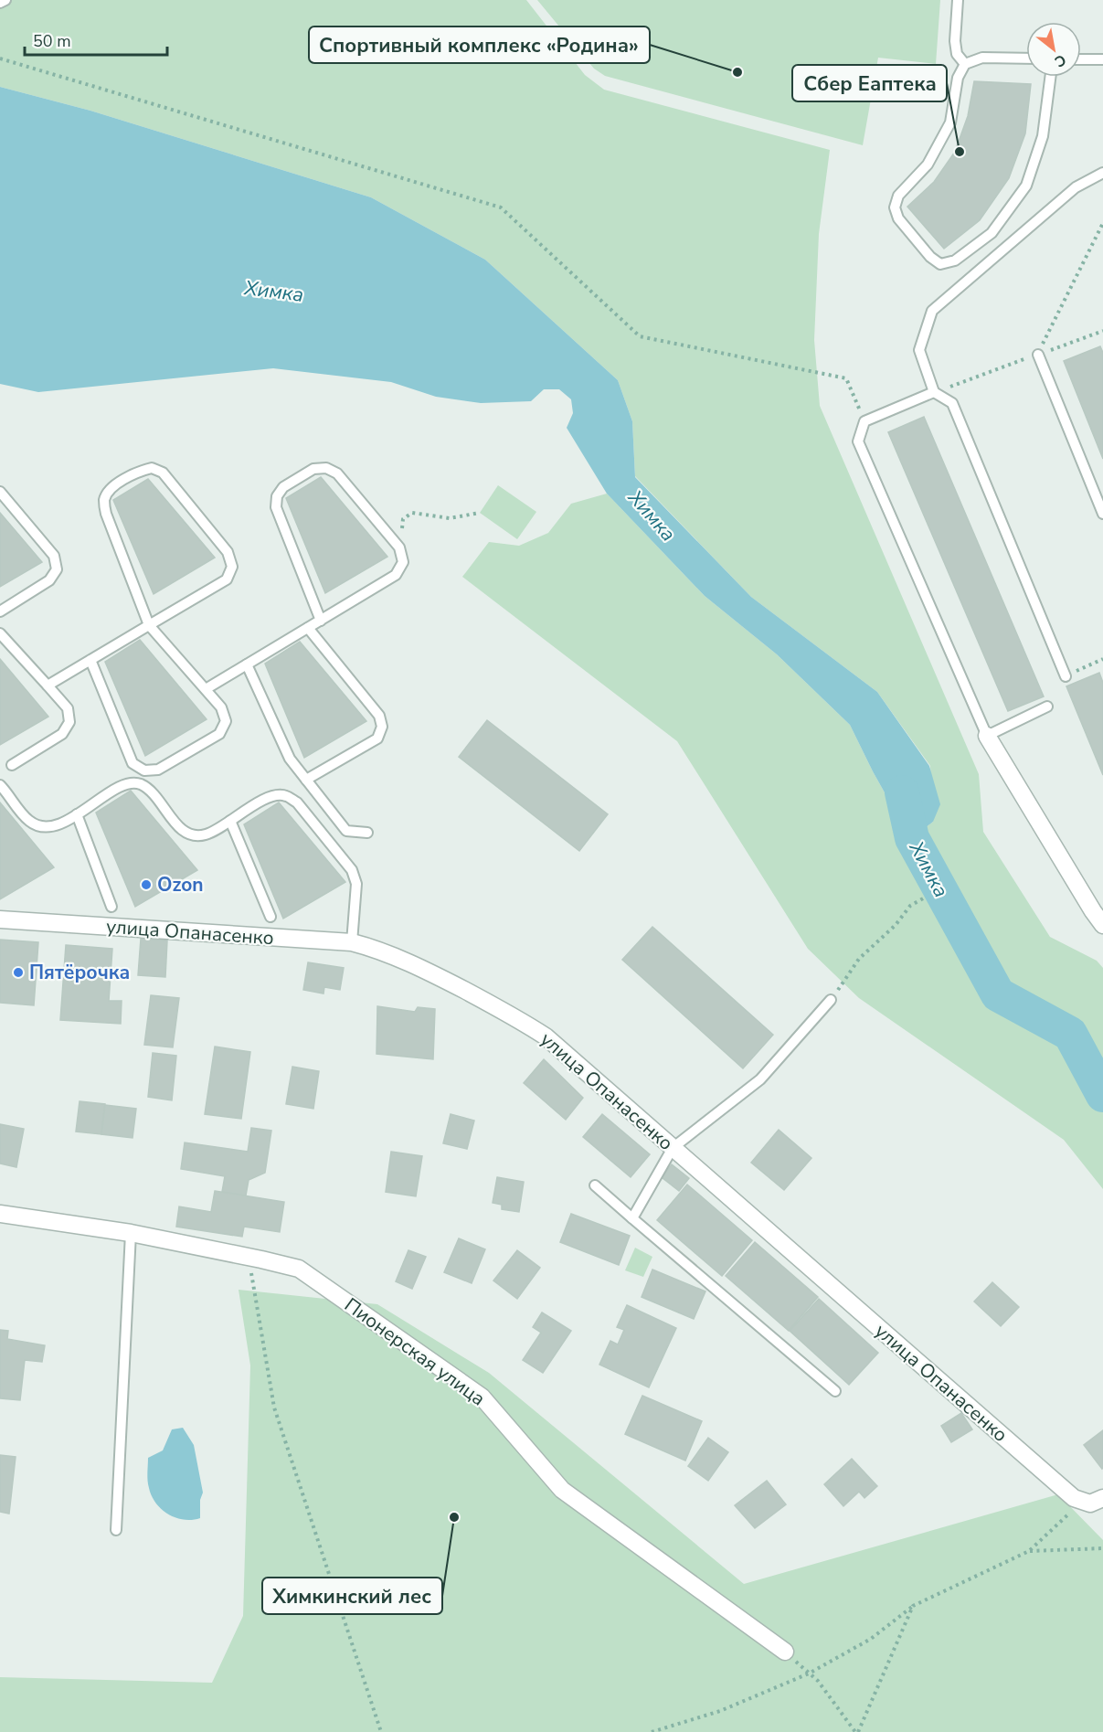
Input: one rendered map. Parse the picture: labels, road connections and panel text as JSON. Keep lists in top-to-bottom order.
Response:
{
  "streets": {
    "street": ["улица Опанасенко", "Пионерская улица"]
  },
  "water": ["Химка"],
  "places": [
    "Спортивный комплекс «Родина»",
    "Сбер Еаптека",
    "Ozon",
    "Пятёрочка",
    "Химкинский лес"
  ],
  "scale_bar": "50 m",
  "north": "bottom right"
}
